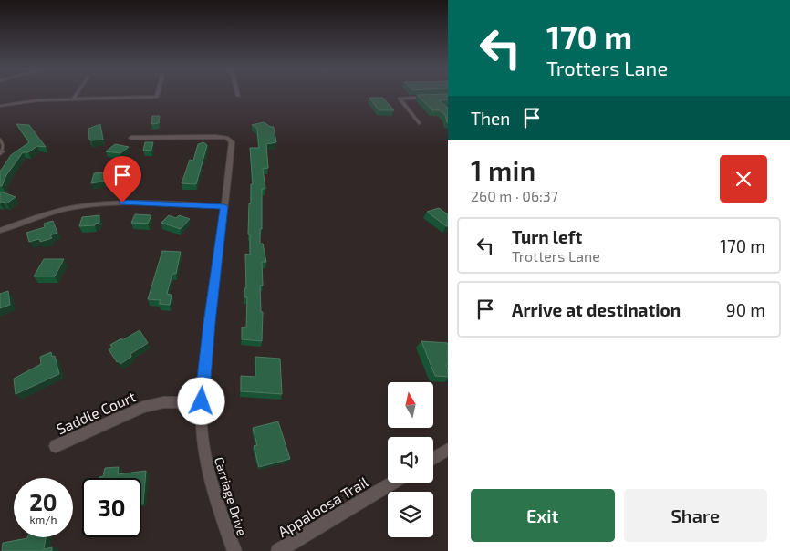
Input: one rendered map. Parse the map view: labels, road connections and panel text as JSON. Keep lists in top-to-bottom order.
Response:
{
  "streets": {
    "street": ["Saddle Court", "Carriage Drive", "Appaloosa Trail"]
  },
  "crossings": [
    ["Saddle Court", "Carriage Drive"]
  ],
  "north": "top",
  "page": {
    "turn": ["170 m", "Trotters Lane"],
    "then": "Then",
    "heading": ["1 min", "260 m · 06:37"],
    "list": [
      {
        "name": "Turn left",
        "note": "Trotters Lane",
        "value": "170 m"
      },
      {
        "name": "Arrive at destination",
        "value": "90 m"
      }
    ],
    "speed": "20 km/h",
    "limit": "30",
    "buttons": ["Exit", "Share"]
  }
}
